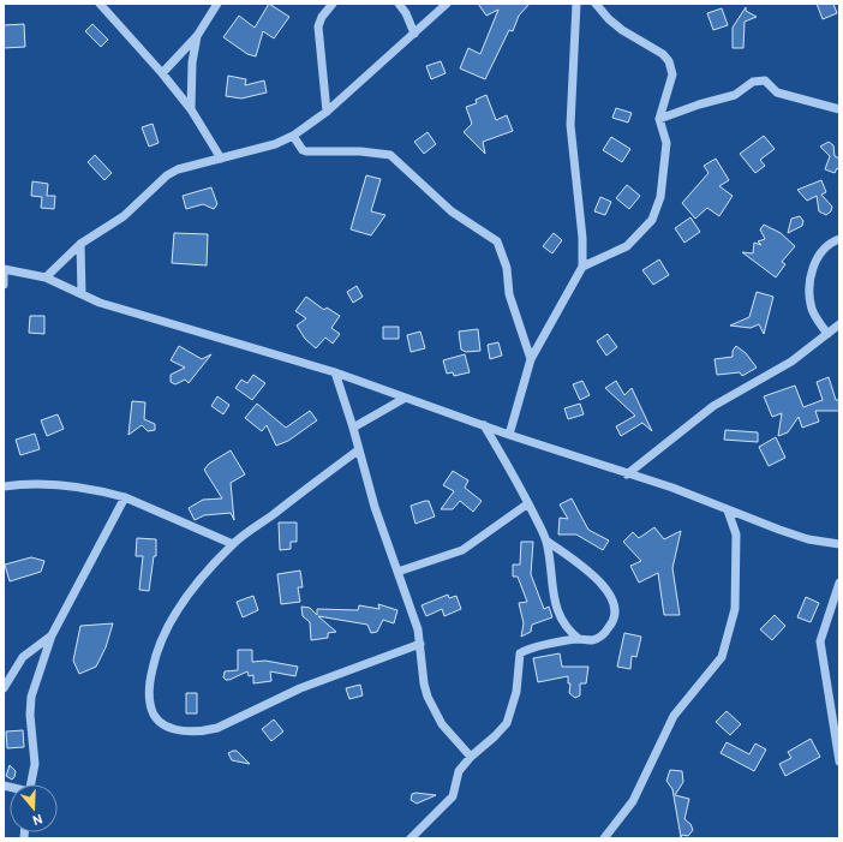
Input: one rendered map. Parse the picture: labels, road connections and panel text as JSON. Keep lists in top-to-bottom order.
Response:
{
  "north": "bottom"
}
